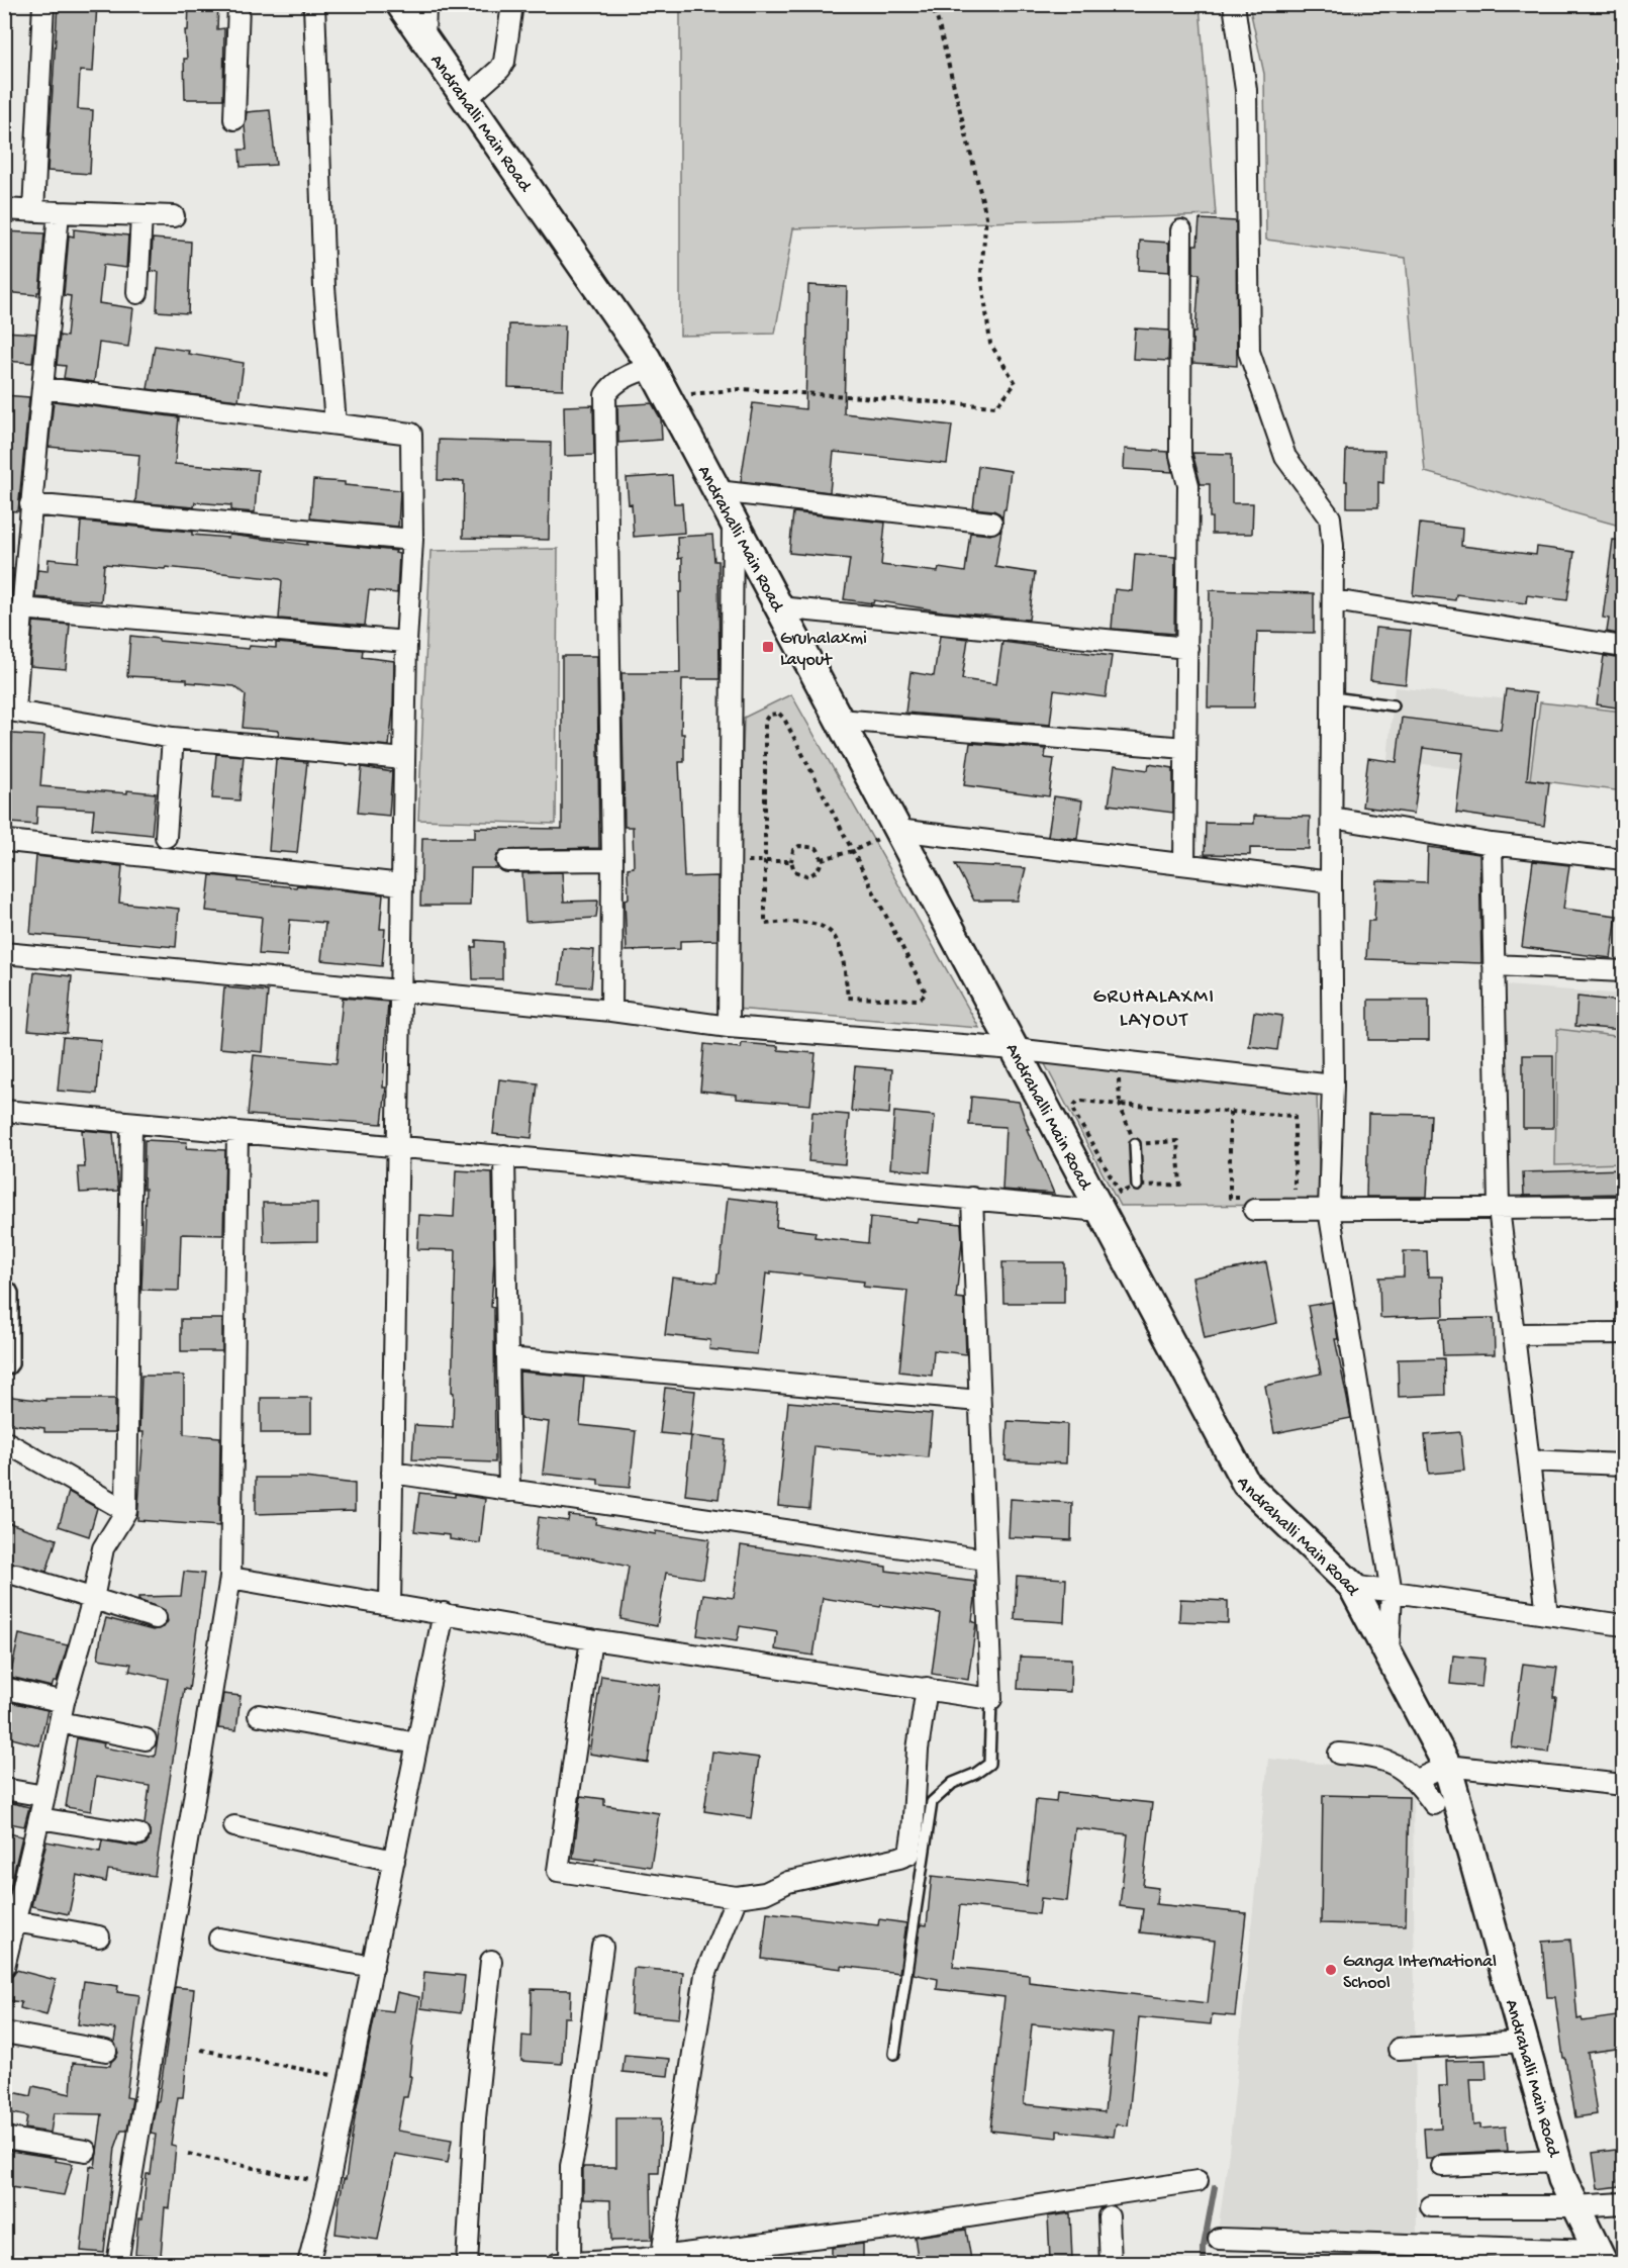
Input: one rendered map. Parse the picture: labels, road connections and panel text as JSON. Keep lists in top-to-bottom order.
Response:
{
  "streets": {
    "main road": ["Andrahalli Main Road"]
  },
  "districts": ["GRUHALAXMI LAYOUT"],
  "places": {
    "transit": ["Gruhalaxmi Layout"],
    "other": ["Ganga International School"]
  }
}
